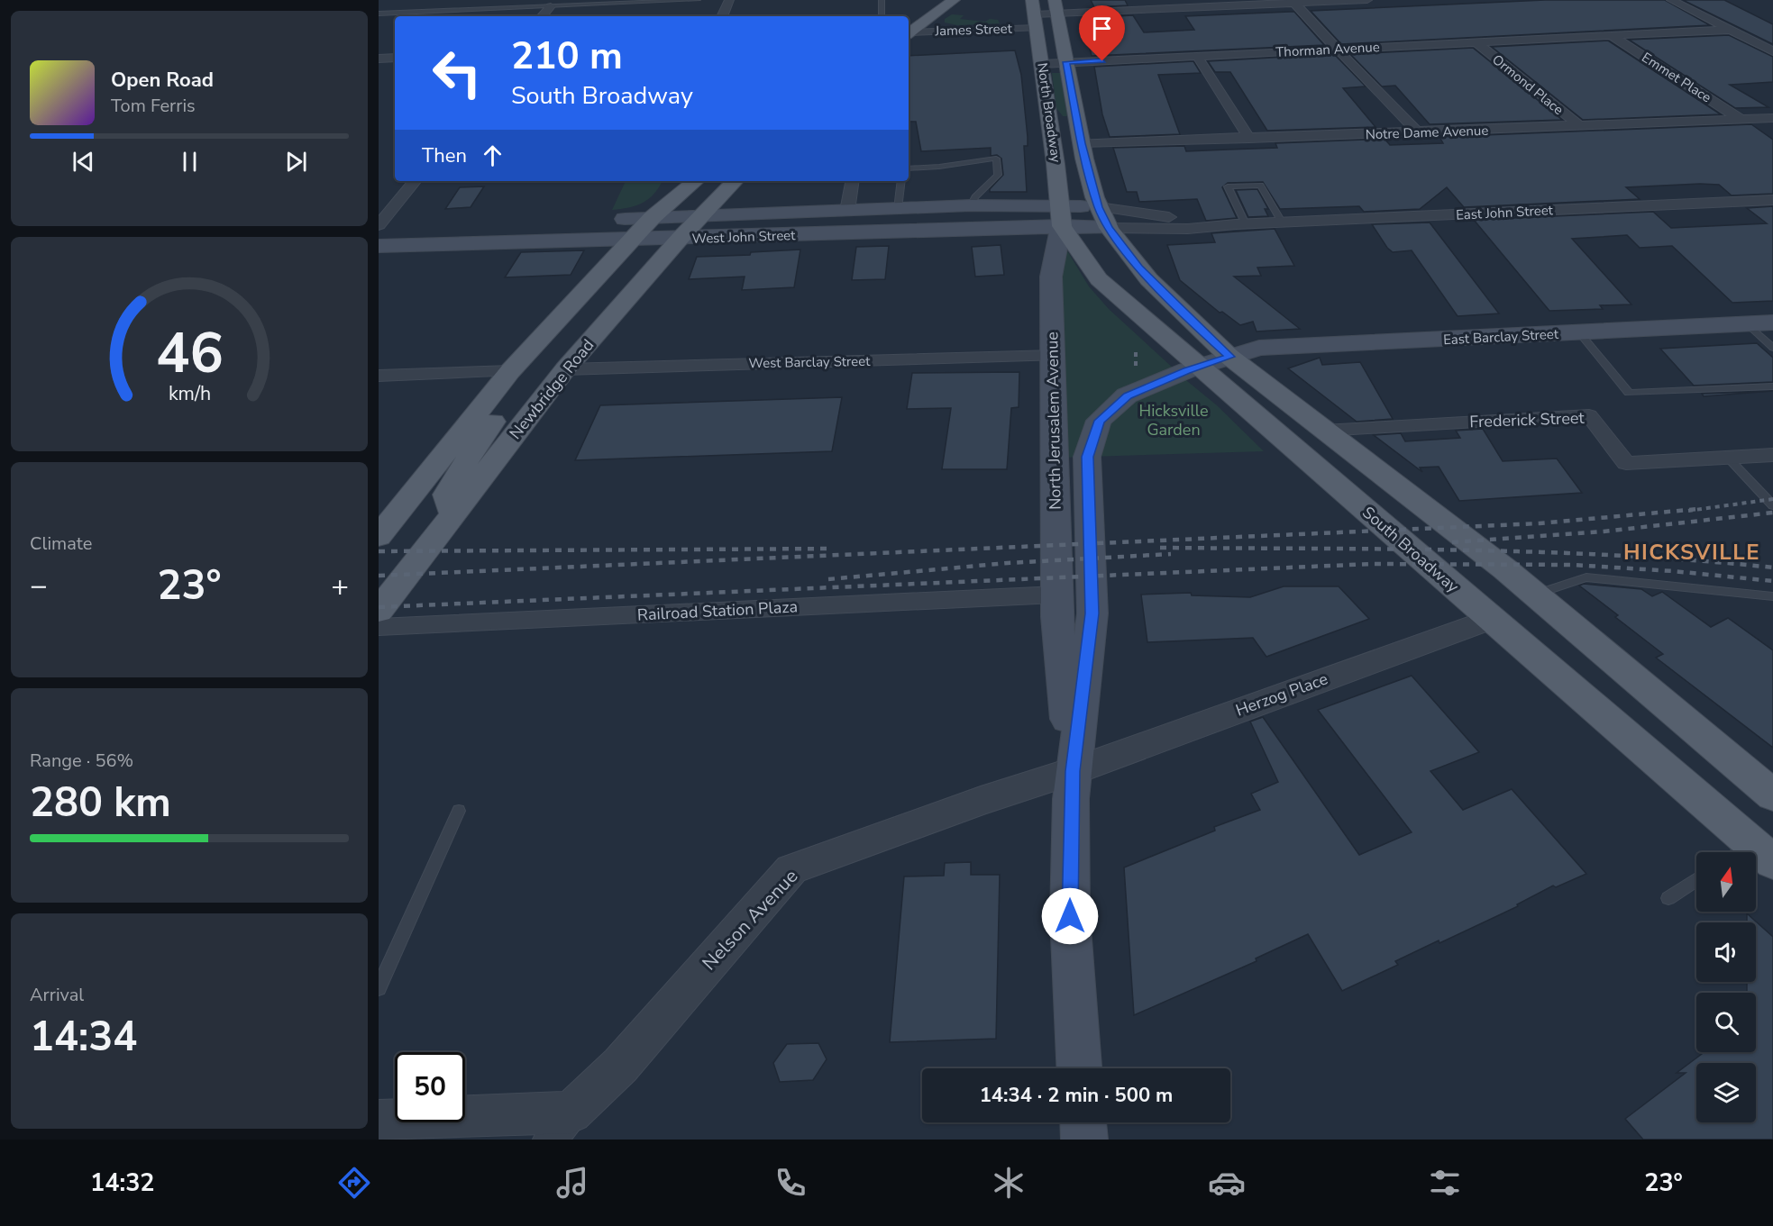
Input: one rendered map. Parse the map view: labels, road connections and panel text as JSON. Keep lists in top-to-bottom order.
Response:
{
  "streets": {
    "main road": [
      "North Broadway",
      "West John Street",
      "East Barclay Street",
      "Newbridge Road",
      "North Jerusalem Avenue",
      "South Broadway"
    ],
    "street": [
      "James Street",
      "Thorman Avenue",
      "Emmet Place",
      "Ormond Place",
      "Notre Dame Avenue",
      "East John Street",
      "West Barclay Street",
      "Frederick Street",
      "Railroad Station Plaza",
      "Herzog Place",
      "Nelson Avenue"
    ]
  },
  "crossings": [
    ["James Street", "North Broadway"],
    ["Thorman Avenue", "Emmet Place"],
    ["Thorman Avenue", "Ormond Place"],
    ["Thorman Avenue", "North Broadway"],
    ["Emmet Place", "Notre Dame Avenue"],
    ["Ormond Place", "Notre Dame Avenue"],
    ["North Broadway", "Notre Dame Avenue"],
    ["North Broadway", "East John Street"],
    ["North Broadway", "West John Street"],
    ["North Broadway", "North Jerusalem Avenue"],
    ["North Broadway", "South Broadway"],
    ["East John Street", "West John Street"],
    ["West John Street", "Newbridge Road"],
    ["West John Street", "North Jerusalem Avenue"],
    ["West John Street", "South Broadway"],
    ["East Barclay Street", "North Jerusalem Avenue"],
    ["East Barclay Street", "South Broadway"],
    ["East Barclay Street", "Herzog Place"],
    ["East Barclay Street", "Nelson Avenue"],
    ["West Barclay Street", "Newbridge Road"],
    ["West Barclay Street", "North Jerusalem Avenue"],
    ["North Jerusalem Avenue", "South Broadway"],
    ["North Jerusalem Avenue", "Railroad Station Plaza"],
    ["North Jerusalem Avenue", "Herzog Place"],
    ["North Jerusalem Avenue", "Nelson Avenue"],
    ["South Broadway", "Herzog Place"],
    ["Herzog Place", "Nelson Avenue"]
  ],
  "districts": ["HICKSVILLE"],
  "parks": ["Hicksville Garden"],
  "north": "top",
  "page": {
    "turn": ["210 m", "South Broadway"],
    "song": ["Open Road", "Tom Ferris"],
    "then": "Then",
    "tile": [
      "Climate",
      ["Range · 56%", "280 km"],
      ["Arrival", "14:34"]
    ],
    "heat": ["−", "23°", "+"],
    "limit": "50",
    "trip": "14:34 · 2 min · 500 m",
    "tabs": ["14:32", "23°"],
    "gauge": ["46", "km/h"]
  }
}
